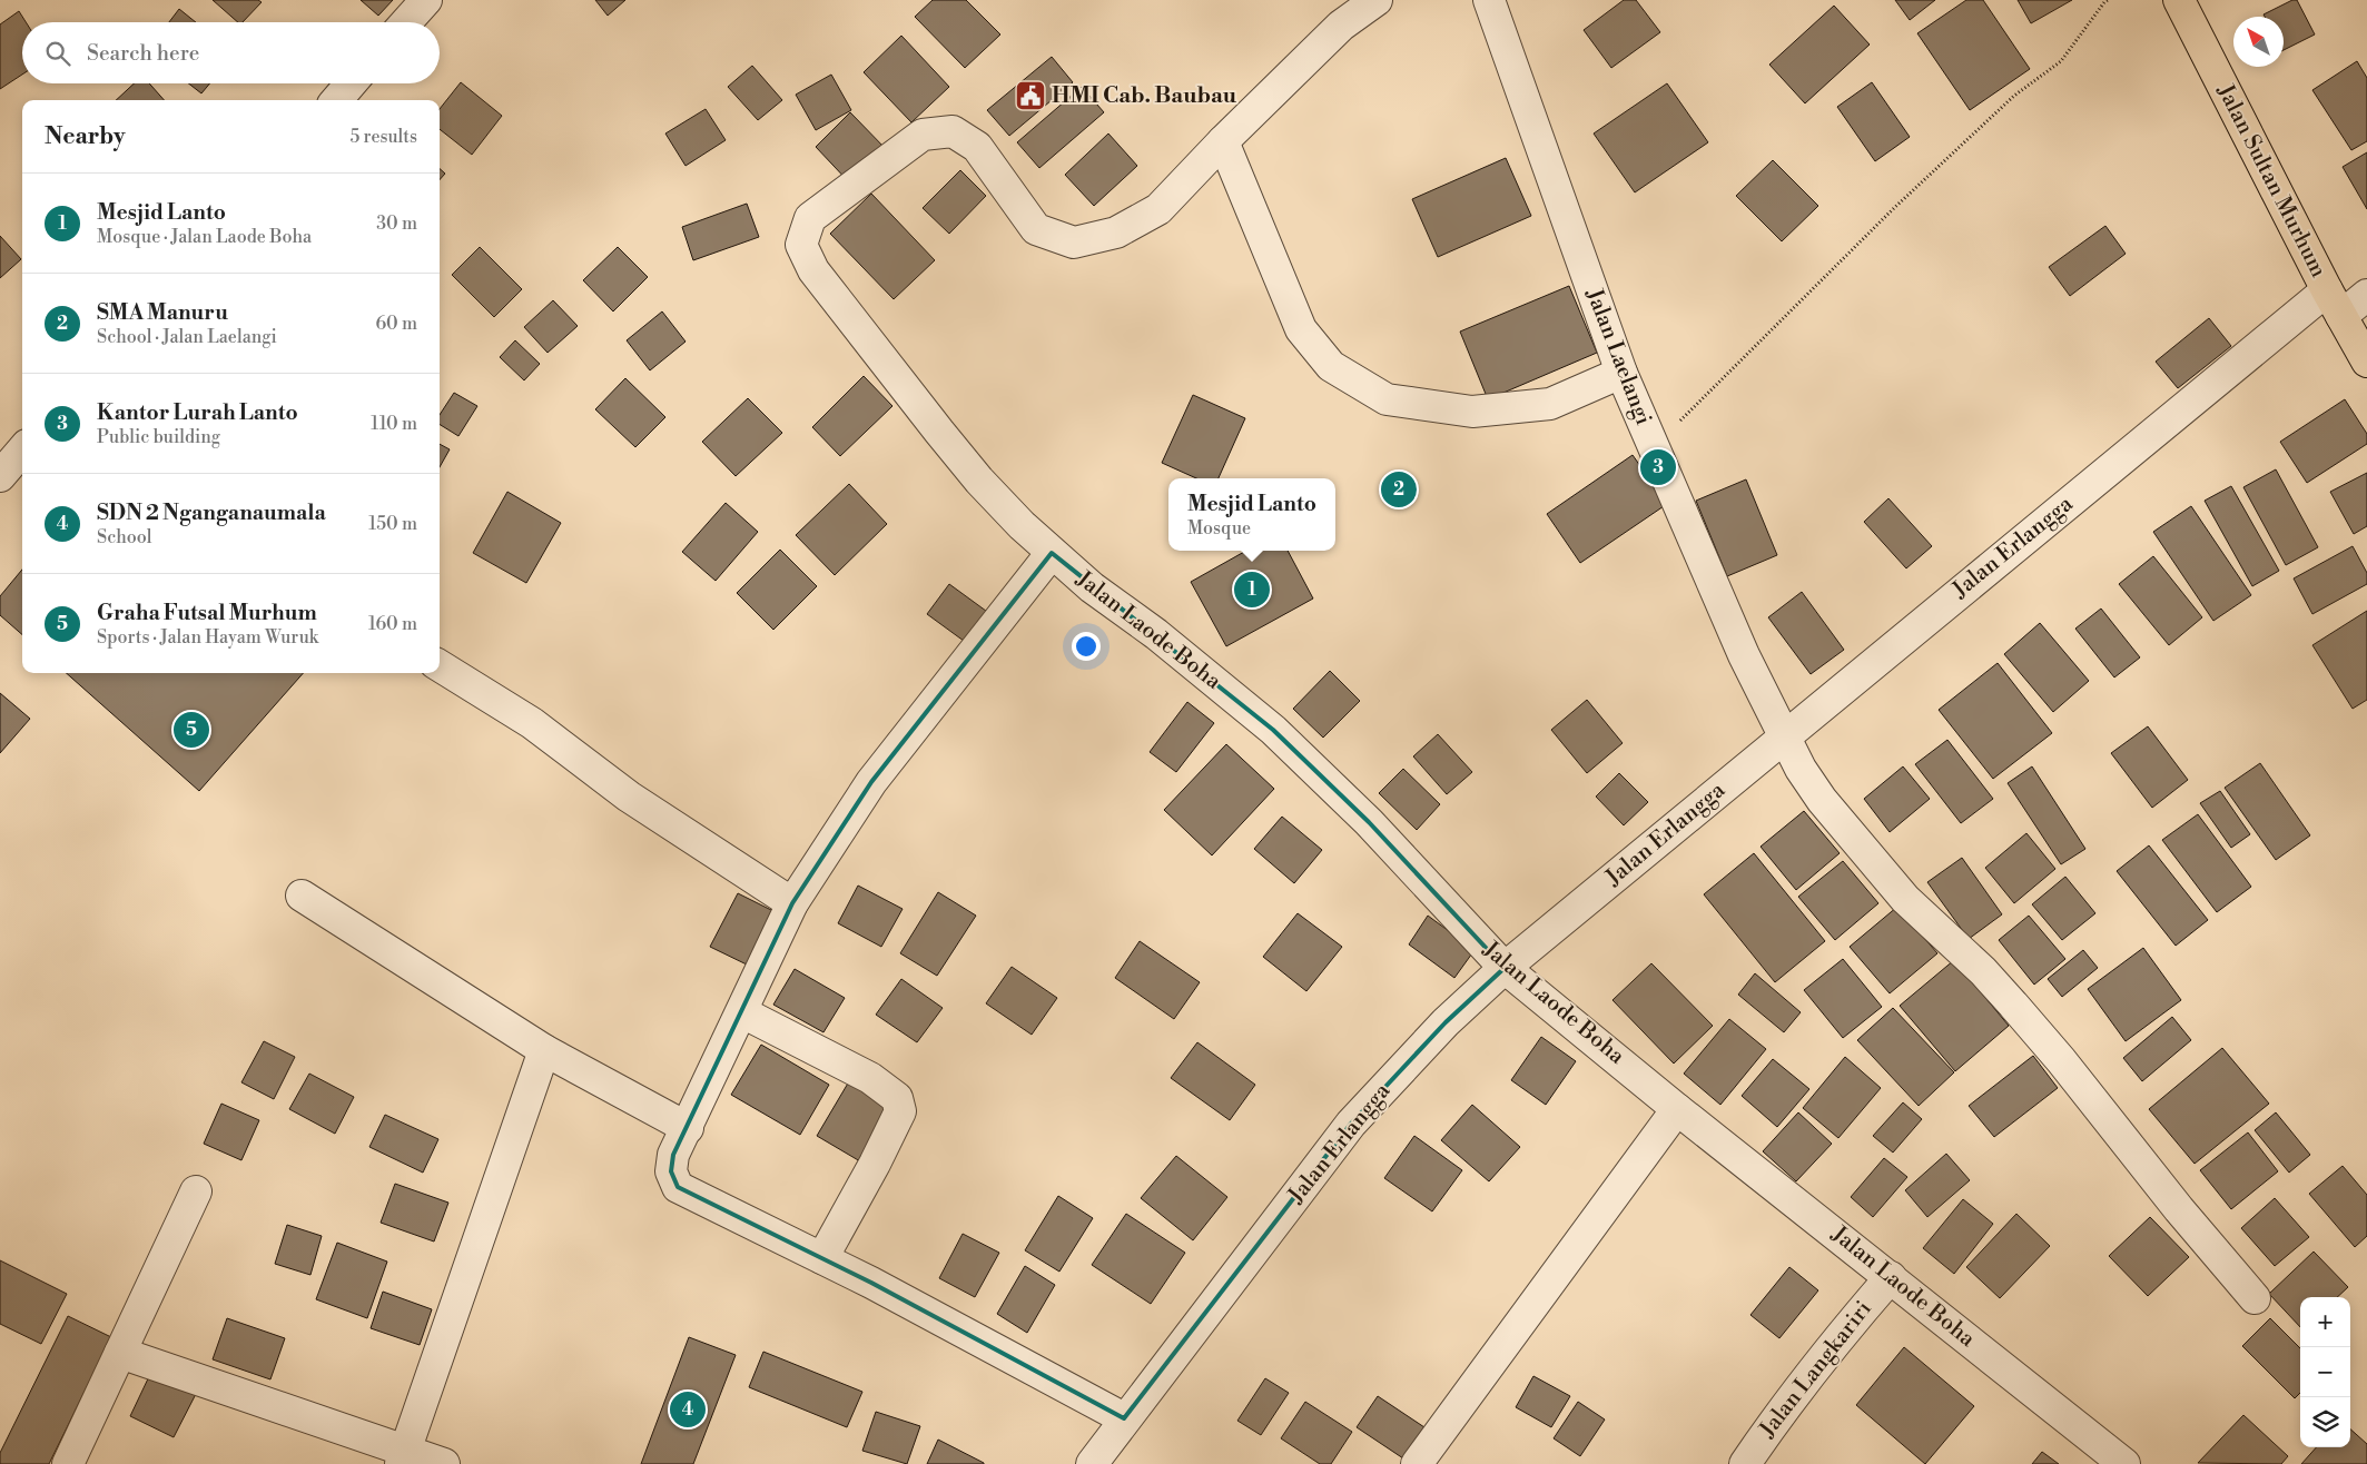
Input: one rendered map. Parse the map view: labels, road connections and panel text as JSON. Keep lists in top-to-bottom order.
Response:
{
  "streets": {
    "highway": ["Jalan Sultan Murhum"],
    "street": [
      "Jalan Laelangi",
      "Jalan Erlangga",
      "Jalan Laode Boha",
      "Jalan Langkariri"
    ]
  },
  "crossings": [
    ["Jalan Sultan Murhum", "Jalan Erlangga"],
    ["Jalan Laelangi", "Jalan Erlangga"],
    ["Jalan Erlangga", "Jalan Laode Boha"],
    ["Jalan Laode Boha", "Jalan Langkariri"]
  ],
  "places": {
    "public building": ["HMI Cab. Baubau"]
  },
  "north": "top left",
  "page": {
    "search": "Search here",
    "heading": ["Nearby", "5 results"],
    "list": [
      {
        "mark": "1",
        "name": "Mesjid Lanto",
        "note": "Mosque · Jalan Laode Boha",
        "value": "30 m"
      },
      {
        "mark": "2",
        "name": "SMA Manuru",
        "note": "School · Jalan Laelangi",
        "value": "60 m"
      },
      {
        "mark": "3",
        "name": "Kantor Lurah Lanto",
        "note": "Public building",
        "value": "110 m"
      },
      {
        "mark": "4",
        "name": "SDN 2 Nganganaumala",
        "note": "School",
        "value": "150 m"
      },
      {
        "mark": "5",
        "name": "Graha Futsal Murhum",
        "note": "Sports · Jalan Hayam Wuruk",
        "value": "160 m"
      }
    ],
    "pins": [
      "3",
      "2",
      "1",
      "5",
      "4"
    ],
    "popup": ["Mesjid Lanto", "Mosque"],
    "map_buttons": ["+", "−"]
  }
}
